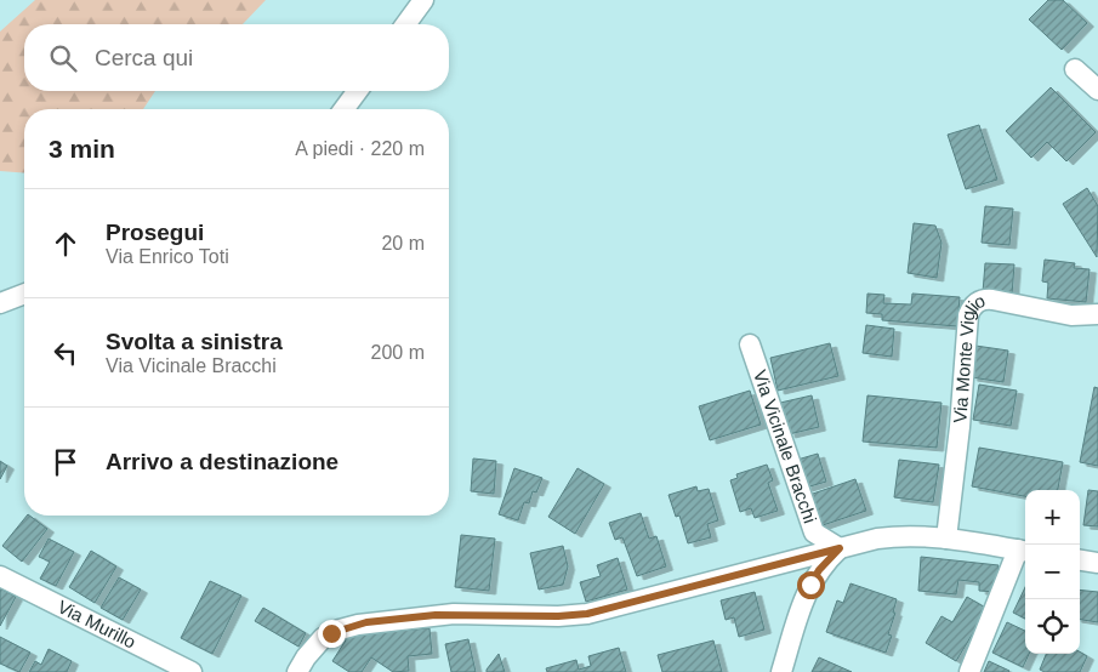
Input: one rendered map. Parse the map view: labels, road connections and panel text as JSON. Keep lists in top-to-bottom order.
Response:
{
  "streets": {
    "street": ["Via Monte Viglio", "Via Vicinale Bracchi", "Via Murillo"]
  },
  "page": {
    "search": "Cerca qui",
    "heading": ["3 min", "A piedi · 220 m"],
    "list": [
      ["Prosegui", "Via Enrico Toti", "20 m"],
      ["Svolta a sinistra", "Via Vicinale Bracchi", "200 m"],
      "Arrivo a destinazione"
    ],
    "map_buttons": ["+", "−"]
  }
}
